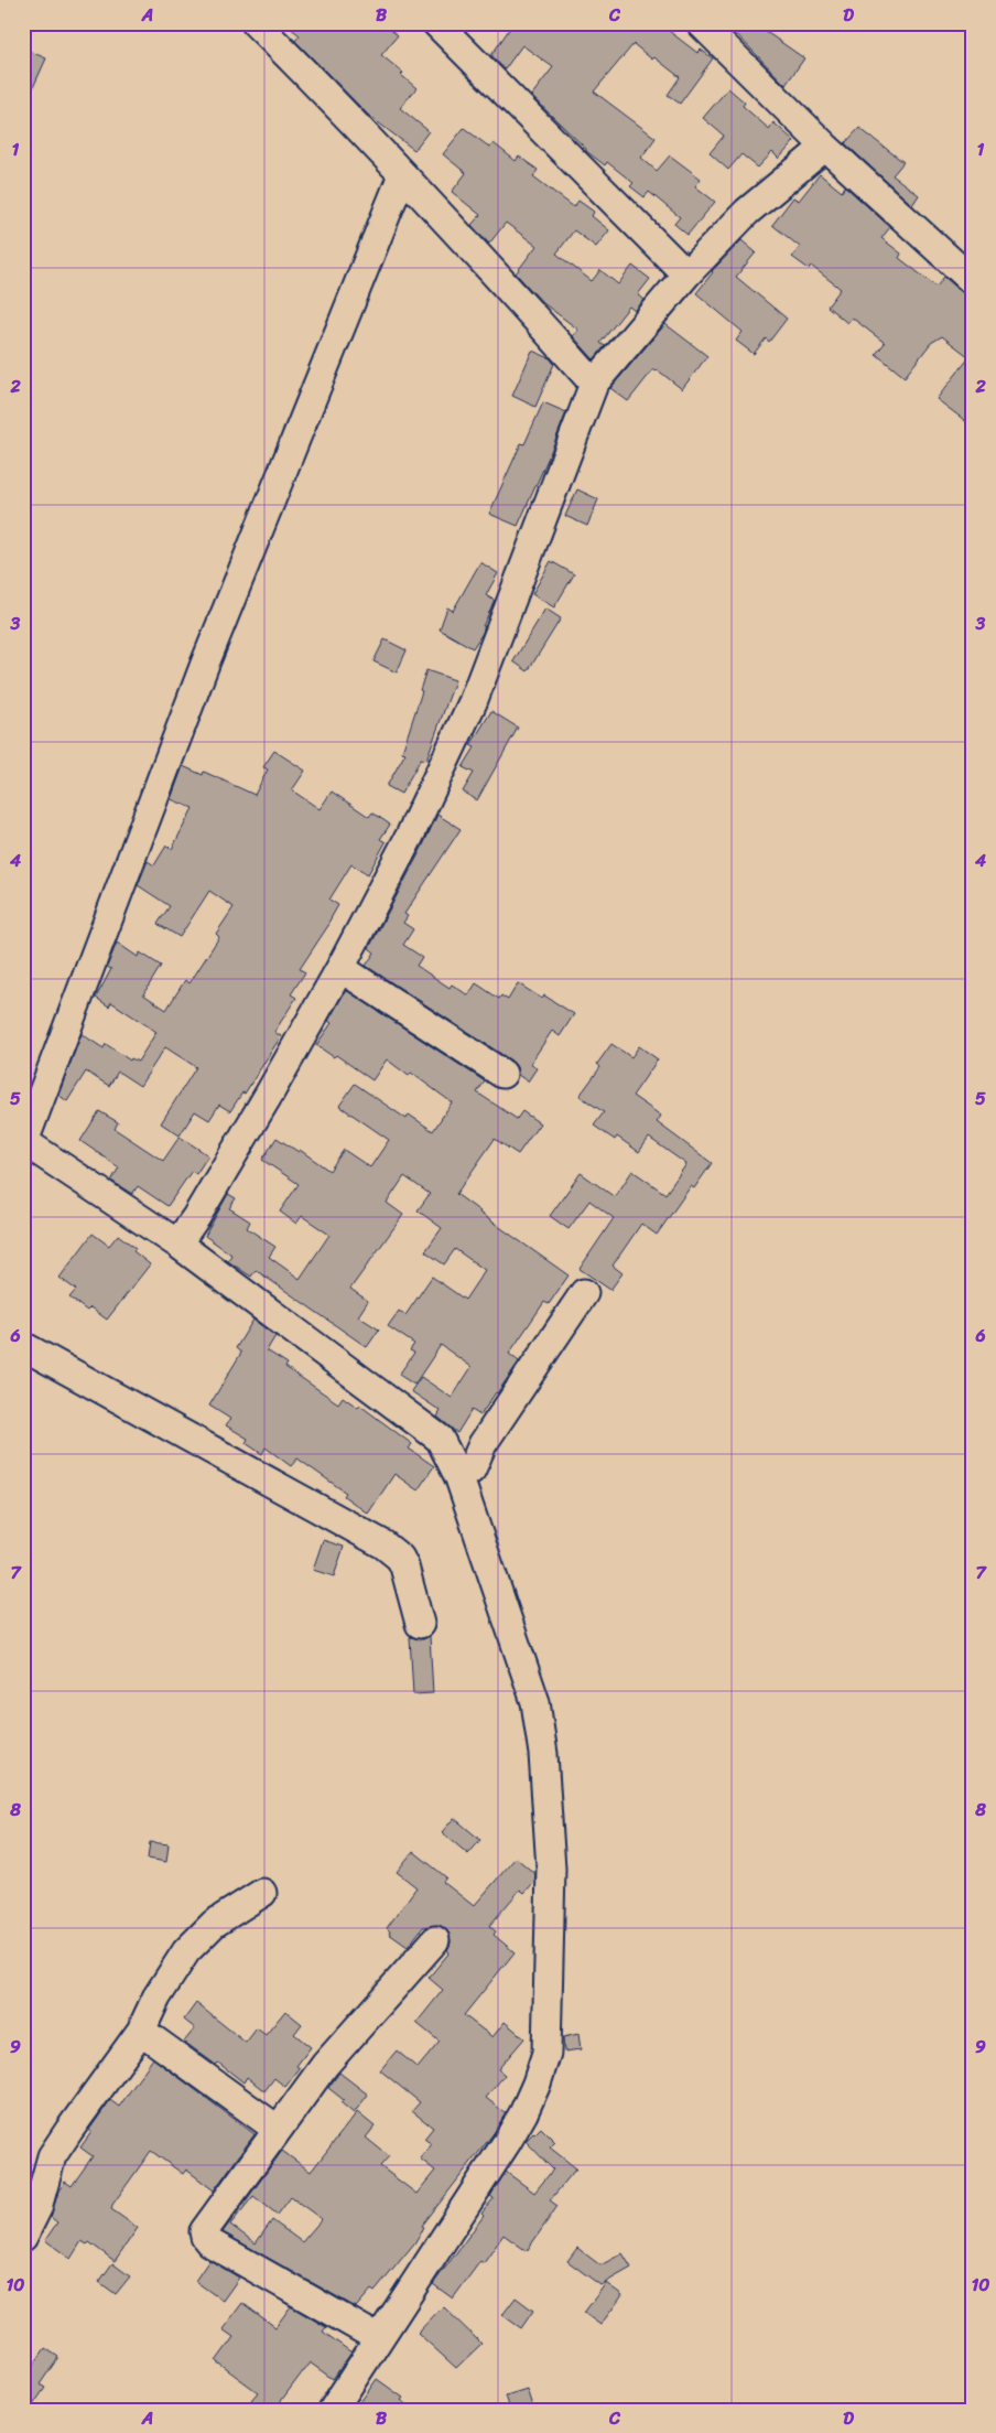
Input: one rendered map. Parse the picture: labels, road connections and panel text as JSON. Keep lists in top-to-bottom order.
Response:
{
  "grid": {
    "columns": [
      "A",
      "B",
      "C",
      "D"
    ],
    "rows": [
      "1",
      "2",
      "3",
      "4",
      "5",
      "6",
      "7",
      "8",
      "9",
      "10"
    ]
  }
}
